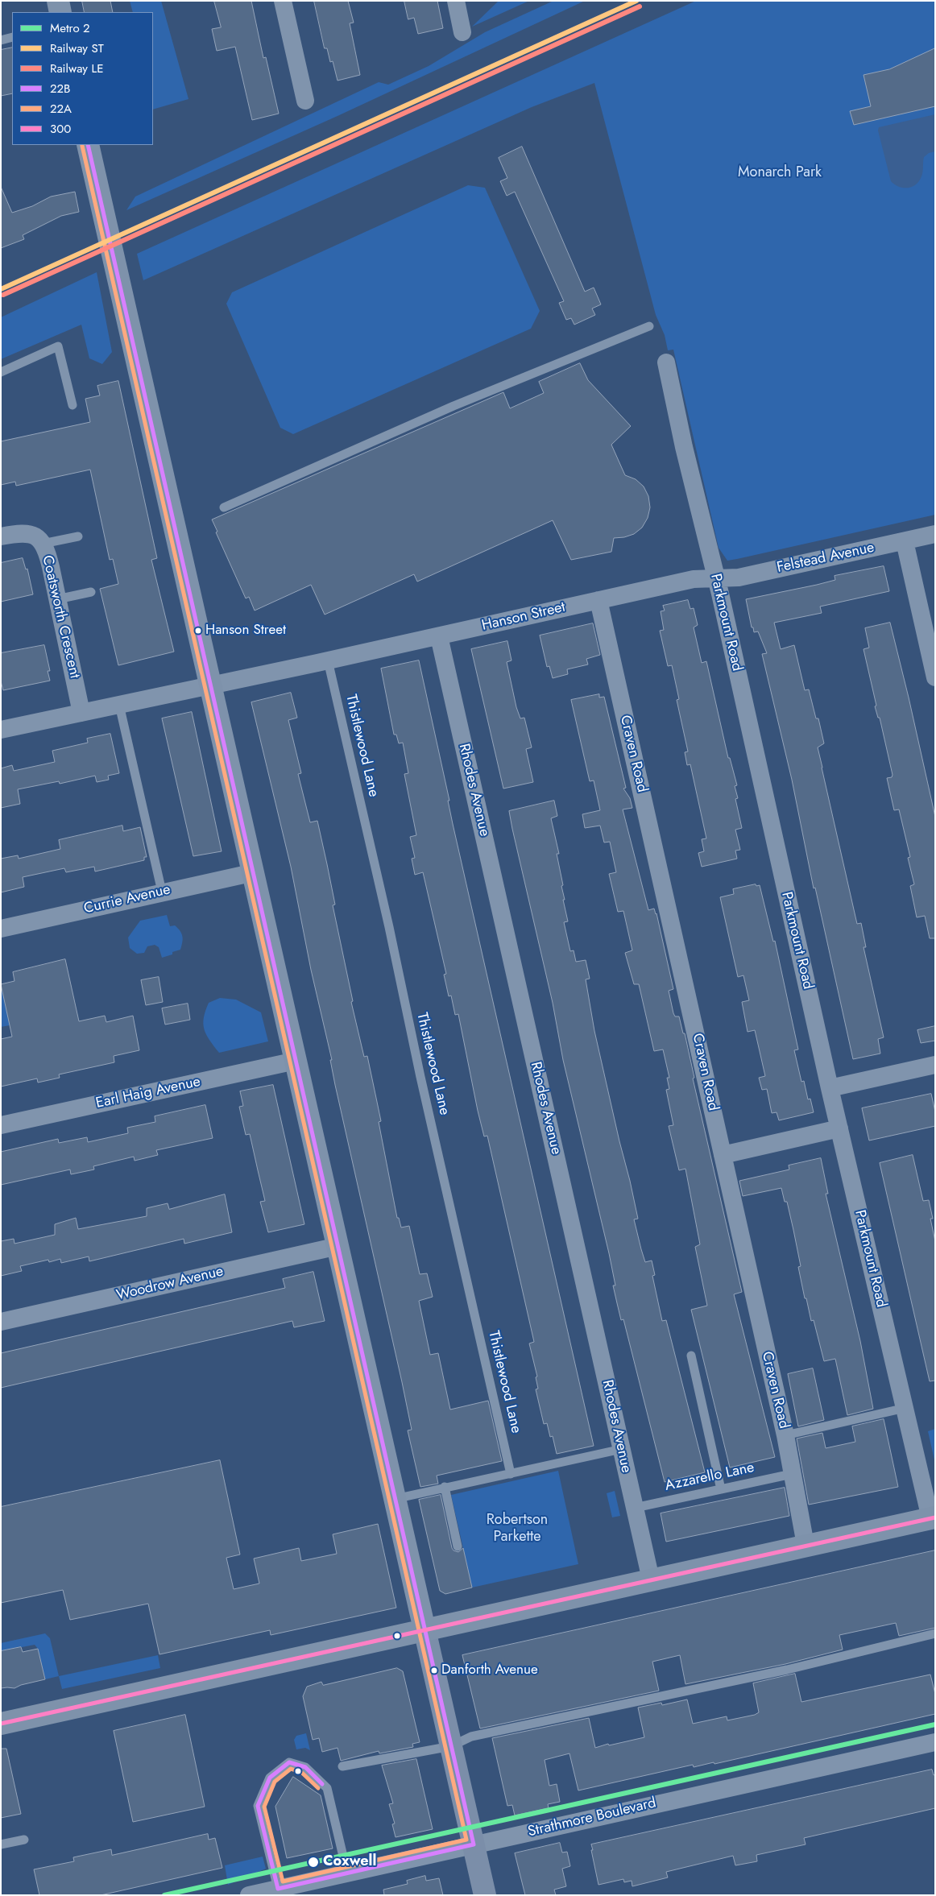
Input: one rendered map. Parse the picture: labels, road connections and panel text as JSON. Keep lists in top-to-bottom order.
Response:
{
  "streets": {
    "street": [
      "Felstead Avenue",
      "Coatsworth Crescent",
      "Hanson Street",
      "Parkmount Road",
      "Craven Road",
      "Rhodes Avenue",
      "Currie Avenue",
      "Earl Haig Avenue",
      "Woodrow Avenue",
      "Strathmore Boulevard"
    ],
    "lane": ["Thistlewood Lane", "Azzarello Lane"]
  },
  "crossings": [
    ["Felstead Avenue", "Hanson Street"],
    ["Felstead Avenue", "Parkmount Road"],
    ["Coatsworth Crescent", "Hanson Street"],
    ["Hanson Street", "Parkmount Road"],
    ["Hanson Street", "Thistlewood Lane"],
    ["Hanson Street", "Craven Road"],
    ["Hanson Street", "Rhodes Avenue"],
    ["Craven Road", "Azzarello Lane"],
    ["Rhodes Avenue", "Azzarello Lane"]
  ],
  "parks": ["Monarch Park", "Robertson Parkette"],
  "places": ["Hanson Street", "Danforth Avenue", "Coxwell"],
  "lines": [
    "rail line ST",
    "rail line LE",
    "transit line 22B",
    "transit line 22A",
    "transit line 300",
    "metro line 2"
  ],
  "legend": [
    "Metro 2",
    "Railway ST",
    "Railway LE",
    "22B",
    "22A",
    "300"
  ]
}
